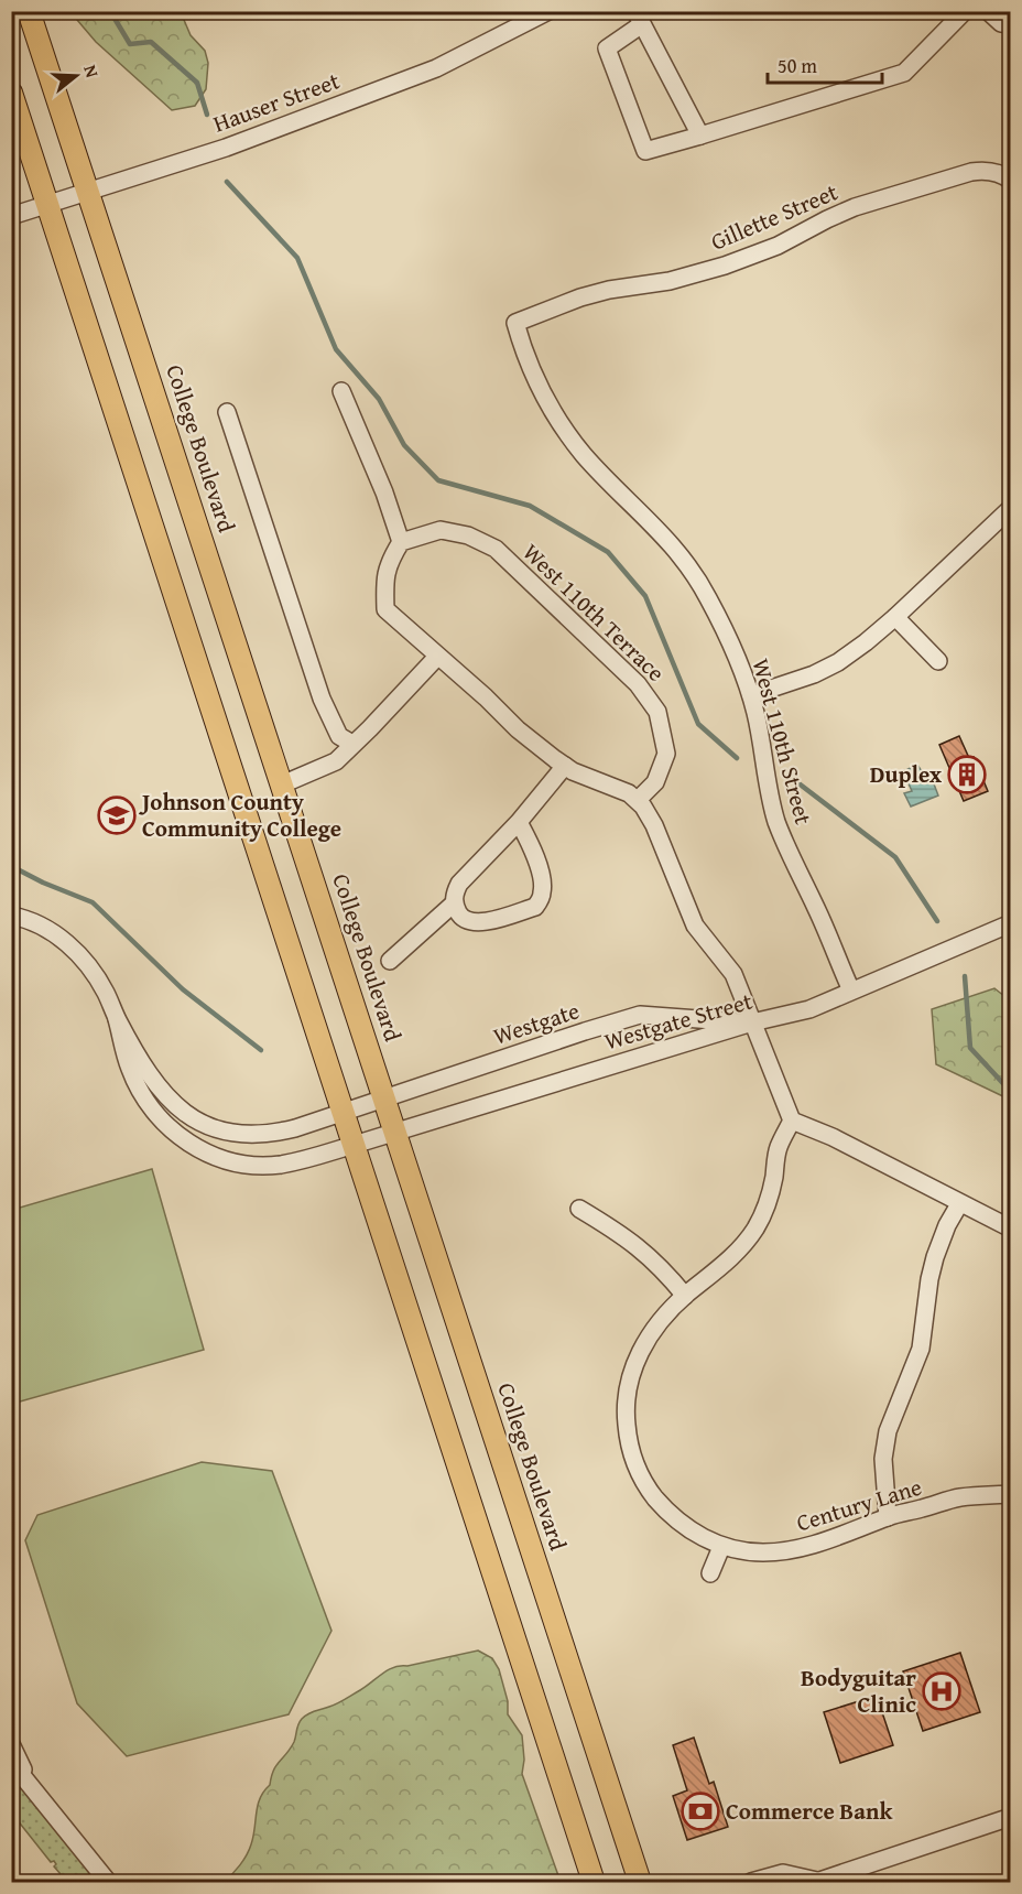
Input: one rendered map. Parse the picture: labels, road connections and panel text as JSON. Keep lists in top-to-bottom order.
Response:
{
  "streets": {
    "main road": ["College Boulevard"],
    "street": [
      "Hauser Street",
      "Gillette Street",
      "West 110th Terrace",
      "West 110th Street",
      "Westgate Street",
      "Westgate",
      "Century Lane"
    ]
  },
  "crossings": [
    ["Hauser Street", "College Boulevard"],
    ["Gillette Street", "West 110th Street"],
    ["College Boulevard", "Westgate Street"],
    ["College Boulevard", "Westgate"],
    ["West 110th Street", "Westgate Street"],
    ["Westgate Street", "Westgate"]
  ],
  "places": {
    "building": ["Duplex"],
    "school or university": ["Johnson County Community College"],
    "hospital": ["Bodyguitar Clinic"],
    "bank": ["Commerce Bank"]
  },
  "scale_bar": "50 m",
  "north": "right"
}
